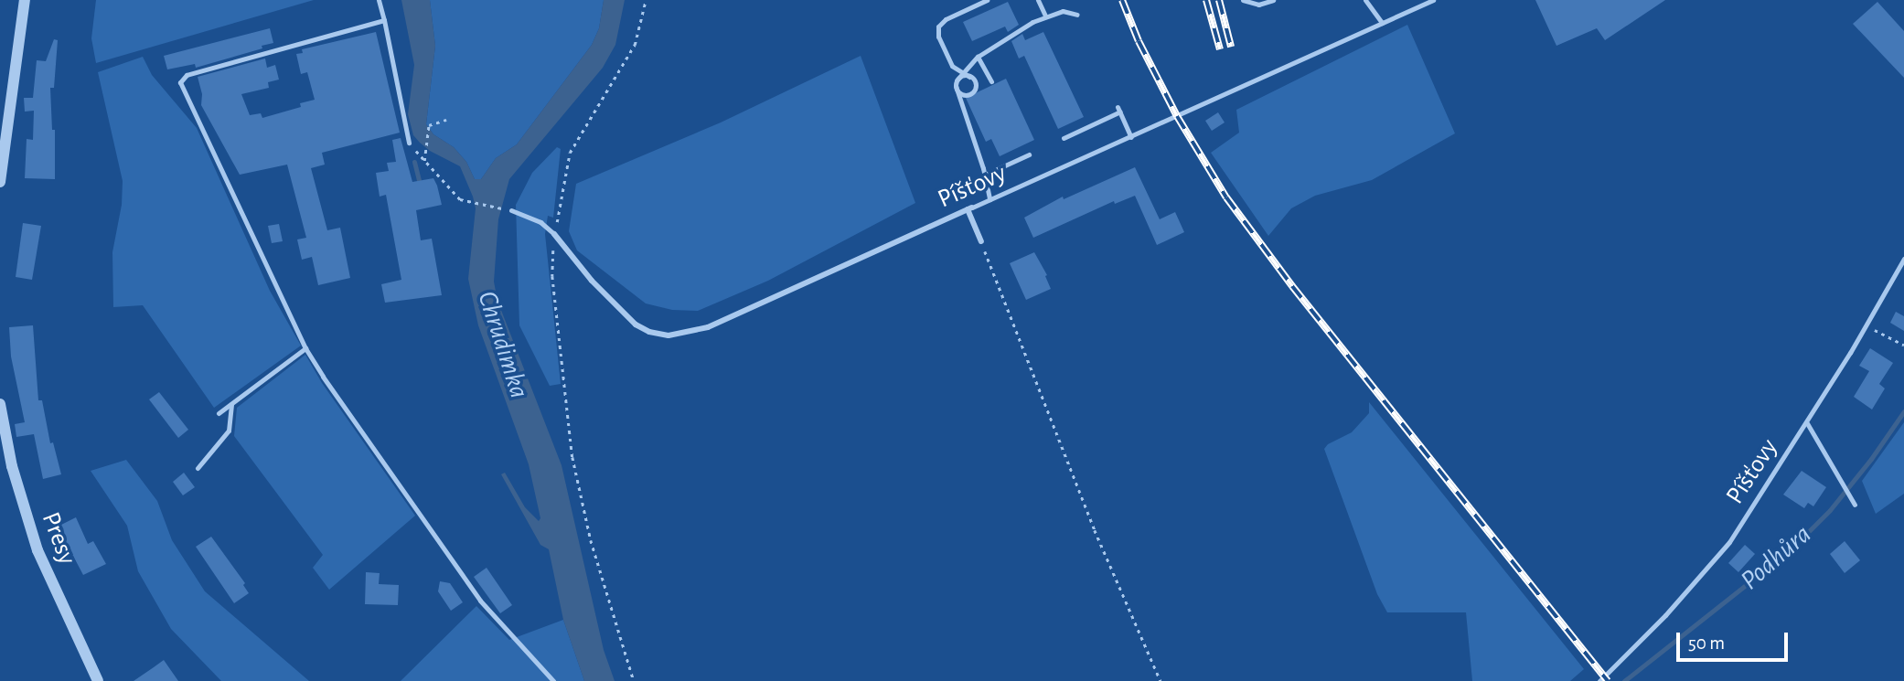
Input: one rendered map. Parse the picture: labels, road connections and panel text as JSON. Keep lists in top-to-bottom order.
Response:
{
  "streets": {
    "street": ["Píšťovy", "Presy"]
  },
  "water": ["Chrudimka", "Podhůra"],
  "scale_bar": "50 m"
}
